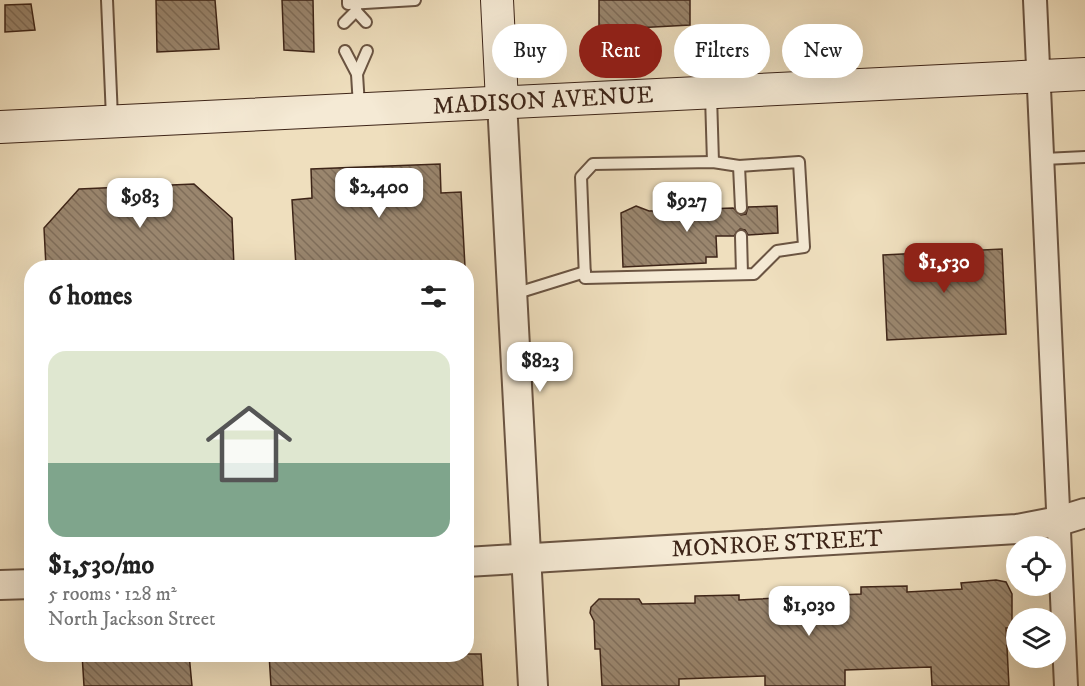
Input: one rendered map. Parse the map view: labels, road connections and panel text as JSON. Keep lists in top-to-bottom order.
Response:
{
  "streets": {
    "main road": ["MADISON AVENUE"],
    "street": ["MONROE STREET"]
  },
  "page": {
    "chip": [
      "Buy",
      "Rent",
      "Filters",
      "New"
    ],
    "price": [
      "$2,400",
      "$983",
      "$927",
      "$1,530",
      "$823",
      "$1,030"
    ],
    "heading": "6 homes",
    "list": [
      {
        "name": "$1,530/mo",
        "note": "5 rooms · 128 m² · North Jackson Street"
      }
    ]
  }
}
